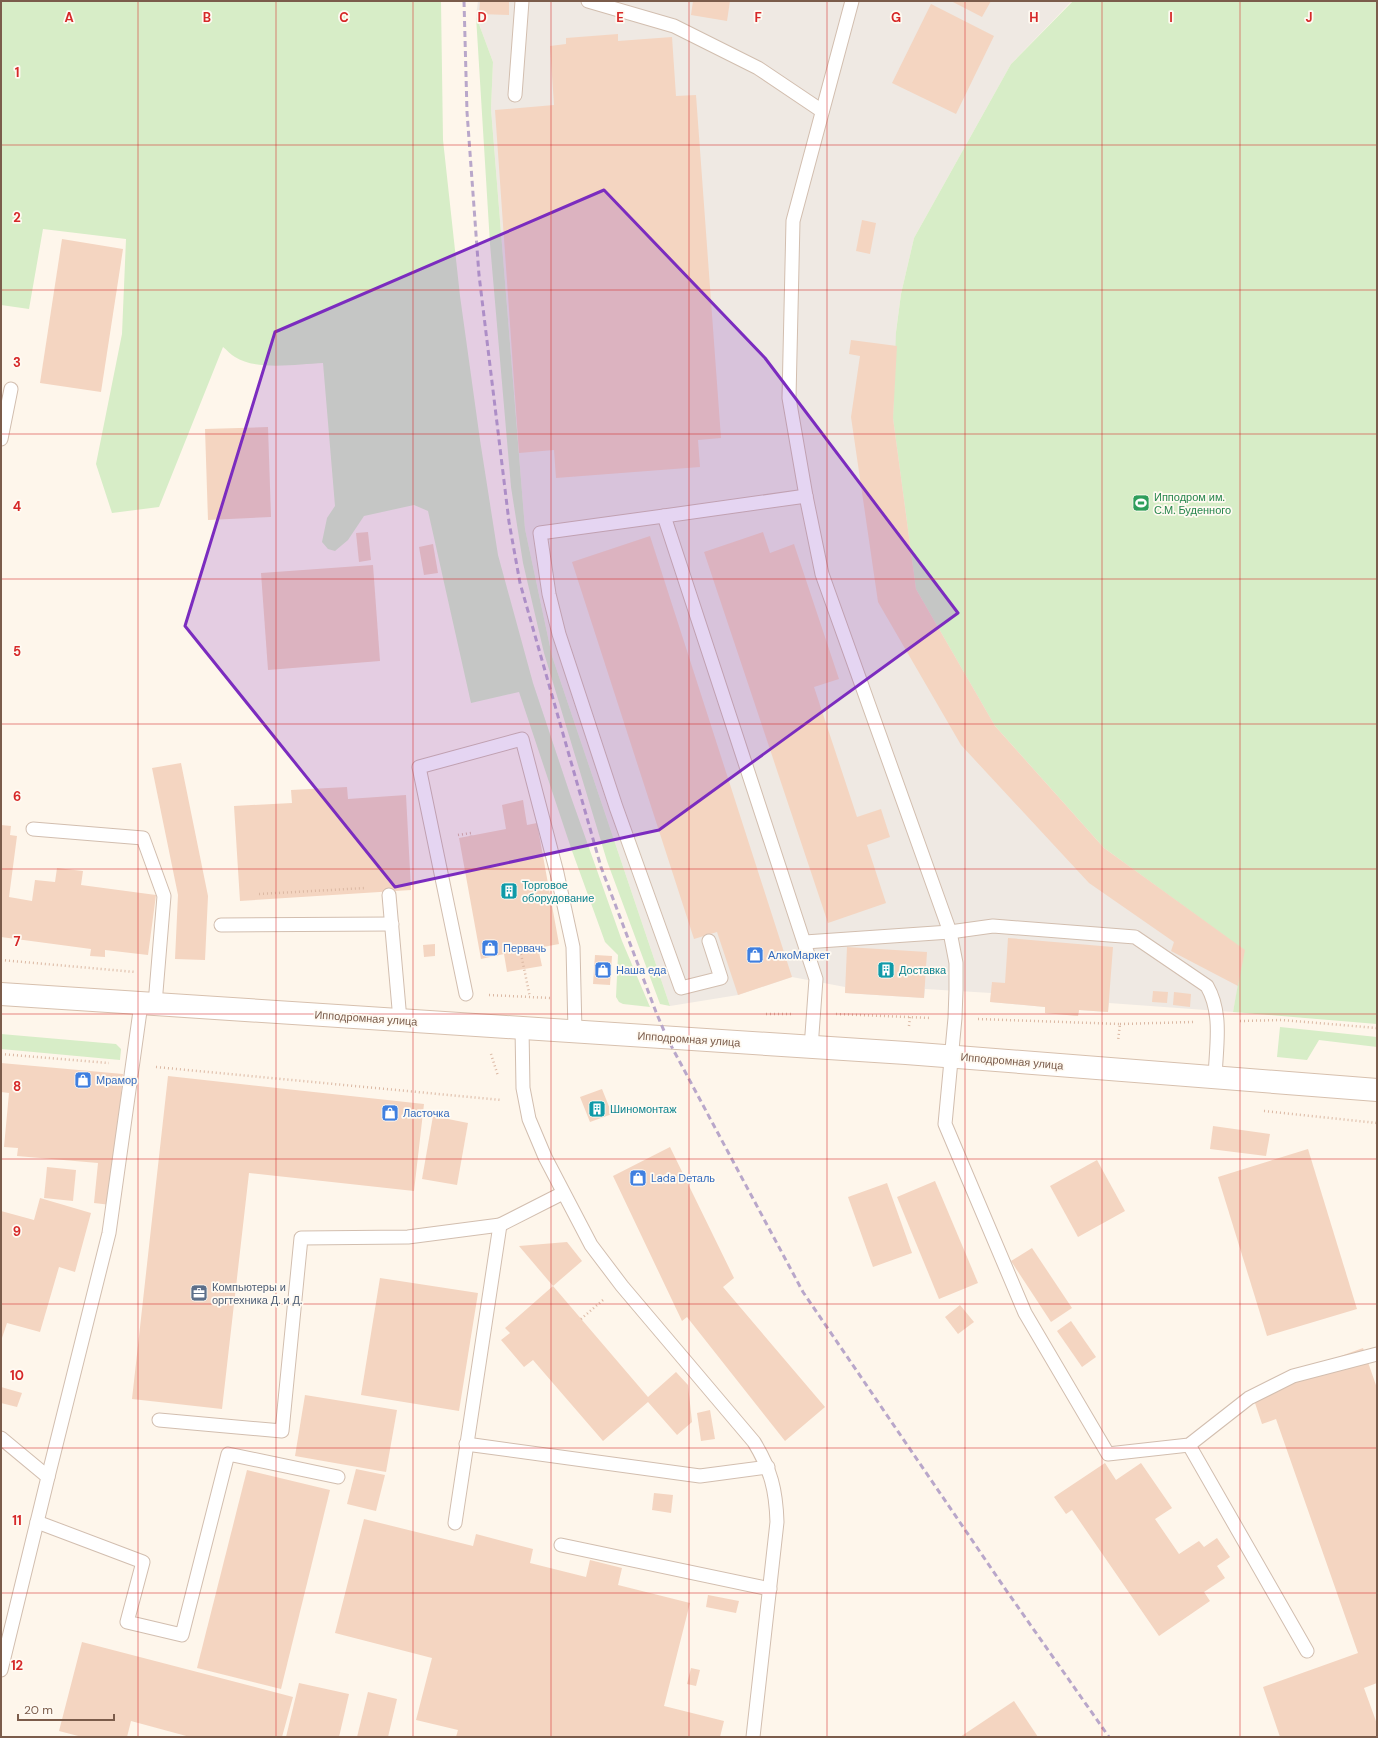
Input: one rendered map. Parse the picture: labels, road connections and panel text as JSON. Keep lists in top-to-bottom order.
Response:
{
  "streets": {
    "street": ["Ипподромная улица"]
  },
  "places": {
    "sports": ["Ипподром им. С.М. Буденного"],
    "building": ["Торговое оборудование", "Доставка", "Шиномонтаж"],
    "shop": [
      "Первачь",
      "АлкоМаркет",
      "Наша еда",
      "Мрамор",
      "Ласточка",
      "Lada Dеталь"
    ],
    "office": ["Компьютеры и оргтехника Д. и Д."]
  },
  "scale_bar": "20 m",
  "grid": {
    "columns": [
      "A",
      "B",
      "C",
      "D",
      "E",
      "F",
      "G",
      "H",
      "I",
      "J"
    ],
    "rows": [
      "1",
      "2",
      "3",
      "4",
      "5",
      "6",
      "7",
      "8",
      "9",
      "10",
      "11",
      "12"
    ]
  }
}
